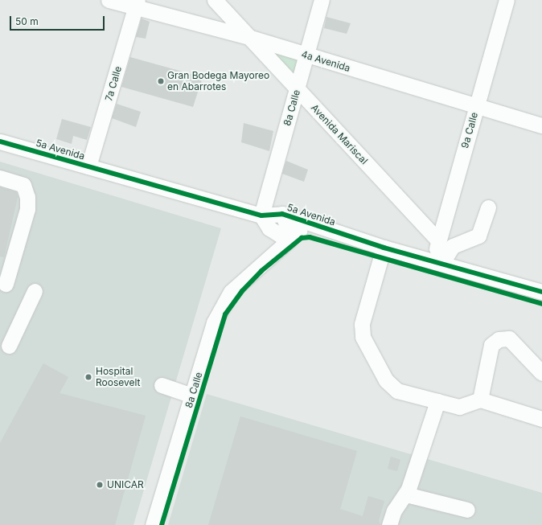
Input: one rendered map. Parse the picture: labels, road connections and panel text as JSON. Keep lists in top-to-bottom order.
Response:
{
  "streets": {
    "street": [
      "4a Avenida",
      "7a Calle",
      "8a Calle",
      "9a Calle",
      "Avenida Mariscal",
      "5a Avenida"
    ]
  },
  "crossings": [
    ["4a Avenida", "7a Calle"],
    ["4a Avenida", "8a Calle"],
    ["4a Avenida", "9a Calle"],
    ["4a Avenida", "Avenida Mariscal"],
    ["7a Calle", "5a Avenida"],
    ["8a Calle", "Avenida Mariscal"],
    ["8a Calle", "5a Avenida"],
    ["9a Calle", "Avenida Mariscal"],
    ["9a Calle", "5a Avenida"]
  ],
  "places": ["Gran Bodega Mayoreo en Abarrotes", "Hospital Roosevelt", "UNICAR"],
  "scale_bar": "50 m"
}
